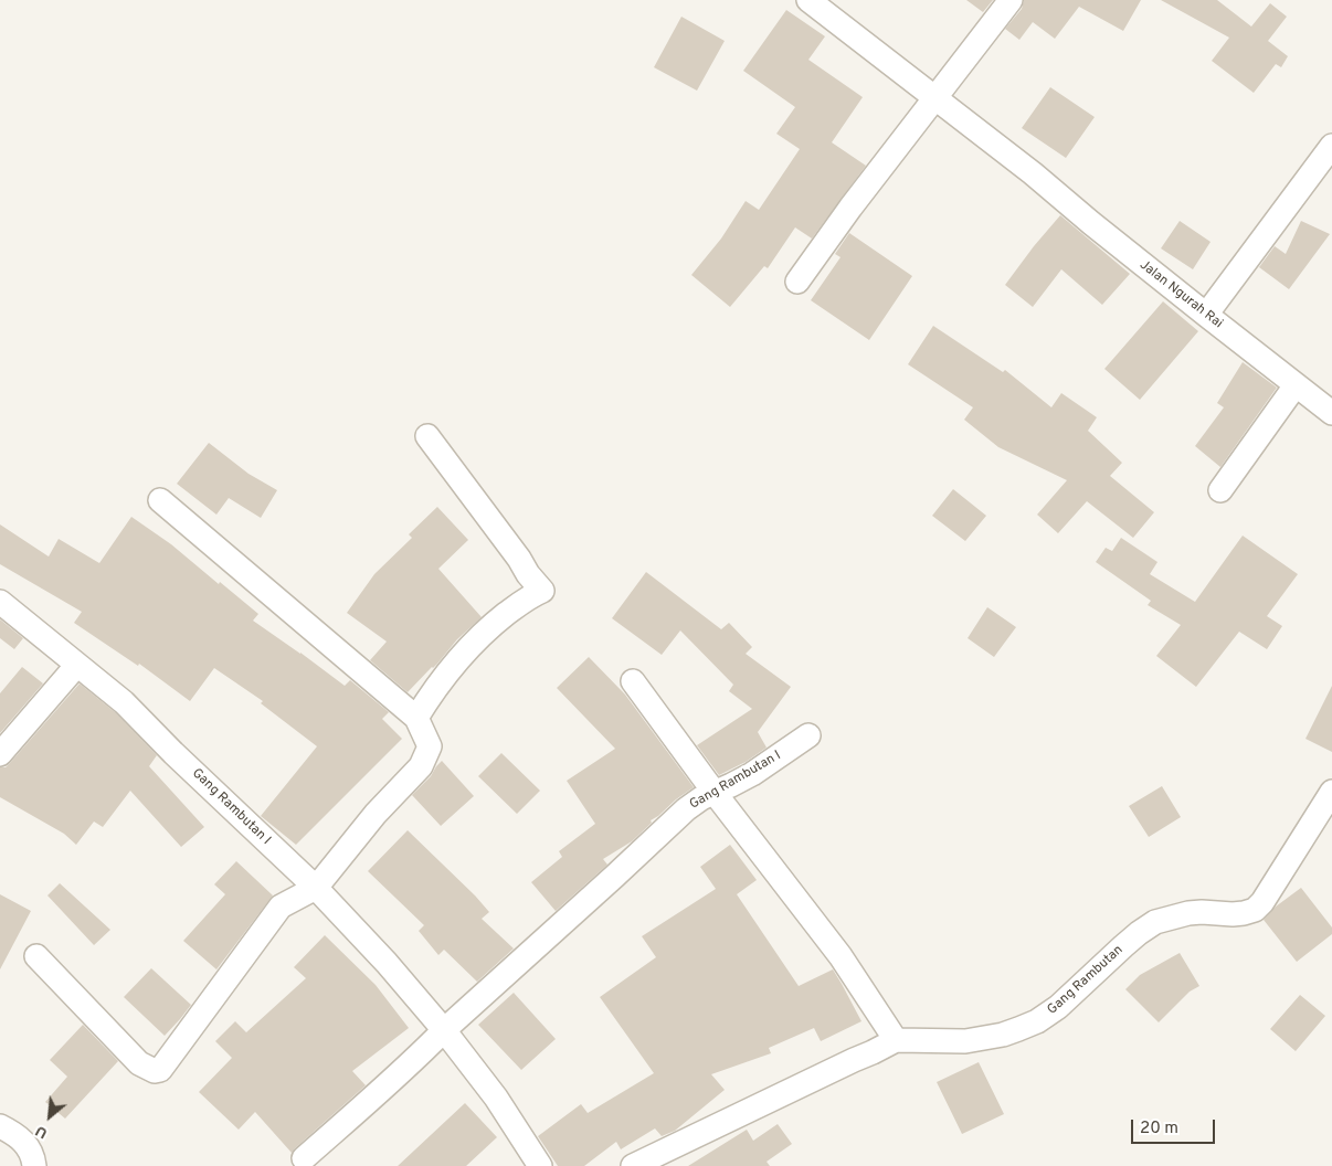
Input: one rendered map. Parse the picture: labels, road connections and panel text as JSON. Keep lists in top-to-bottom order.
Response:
{
  "streets": {
    "street": ["Jalan Ngurah Rai", "Gang Rambutan I", "Gang Rambutan"]
  },
  "scale_bar": "20 m",
  "north": "bottom left"
}
